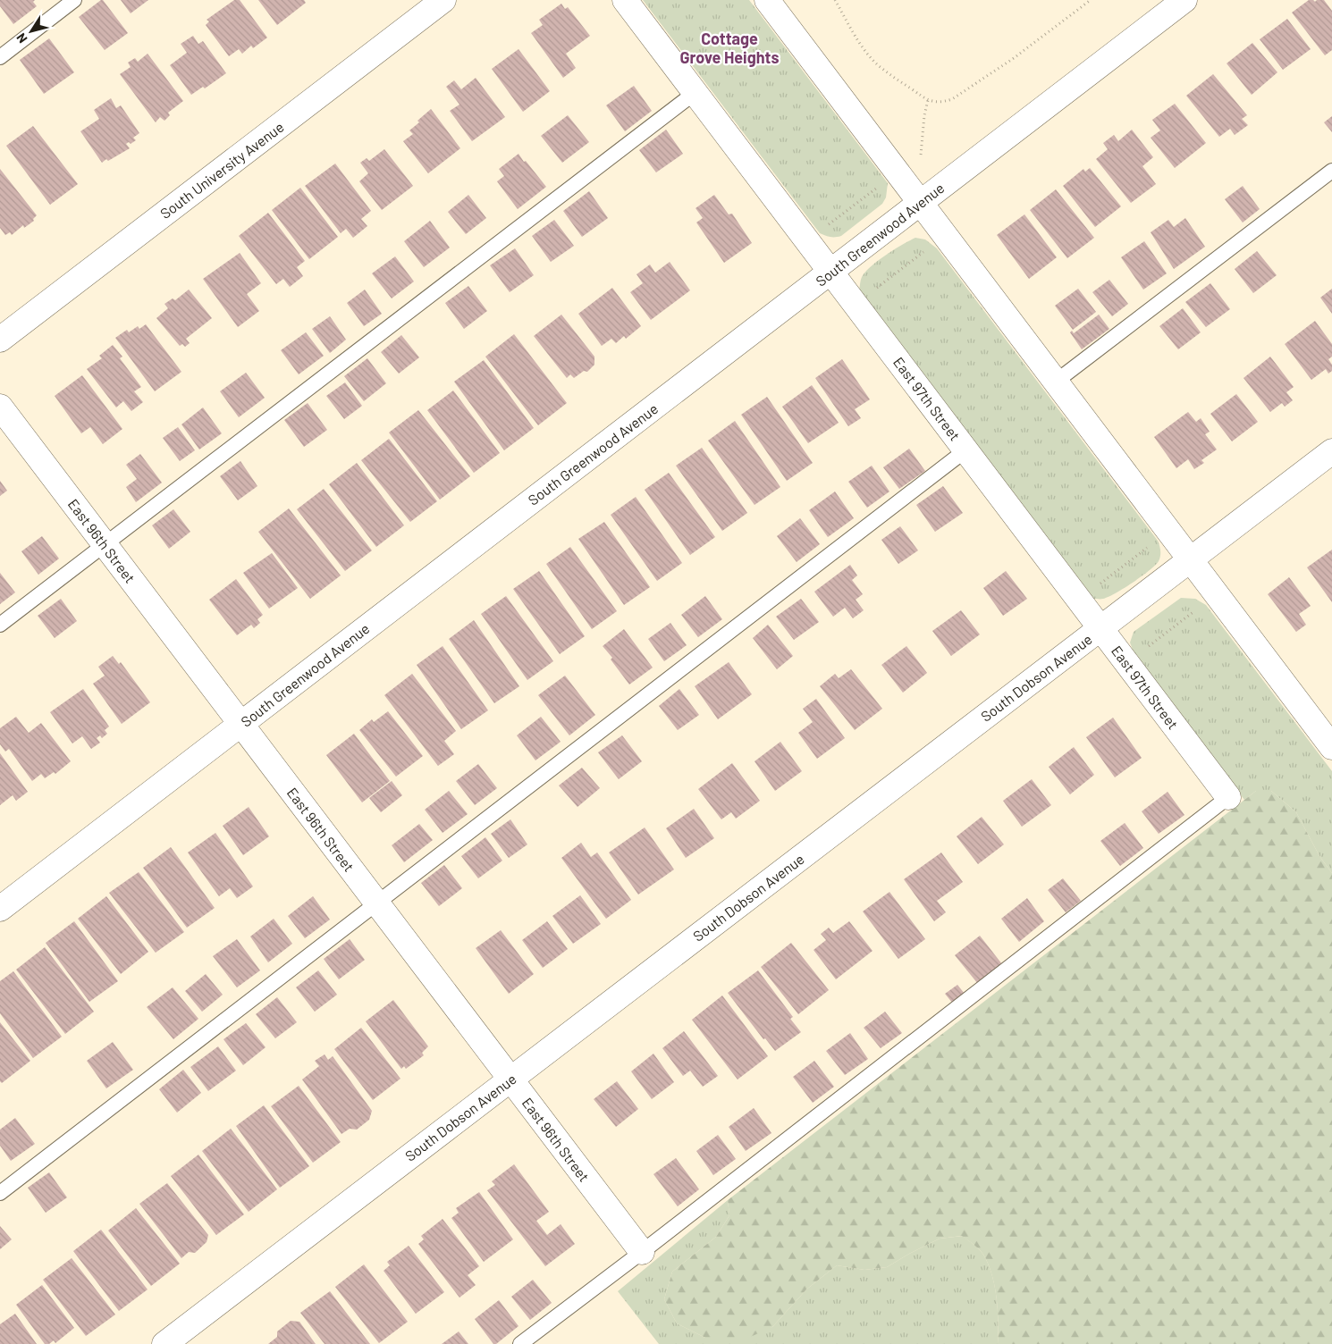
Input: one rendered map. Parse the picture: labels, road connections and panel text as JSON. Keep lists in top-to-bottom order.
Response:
{
  "streets": {
    "street": [
      "South University Avenue",
      "South Greenwood Avenue",
      "East 97th Street",
      "East 96th Street",
      "South Dobson Avenue"
    ]
  },
  "crossings": [
    ["South Greenwood Avenue", "East 97th Street"],
    ["South Greenwood Avenue", "East 96th Street"],
    ["East 97th Street", "South Dobson Avenue"],
    ["East 96th Street", "South Dobson Avenue"]
  ],
  "districts": ["Cottage Grove Heights"],
  "north": "bottom left"
}
